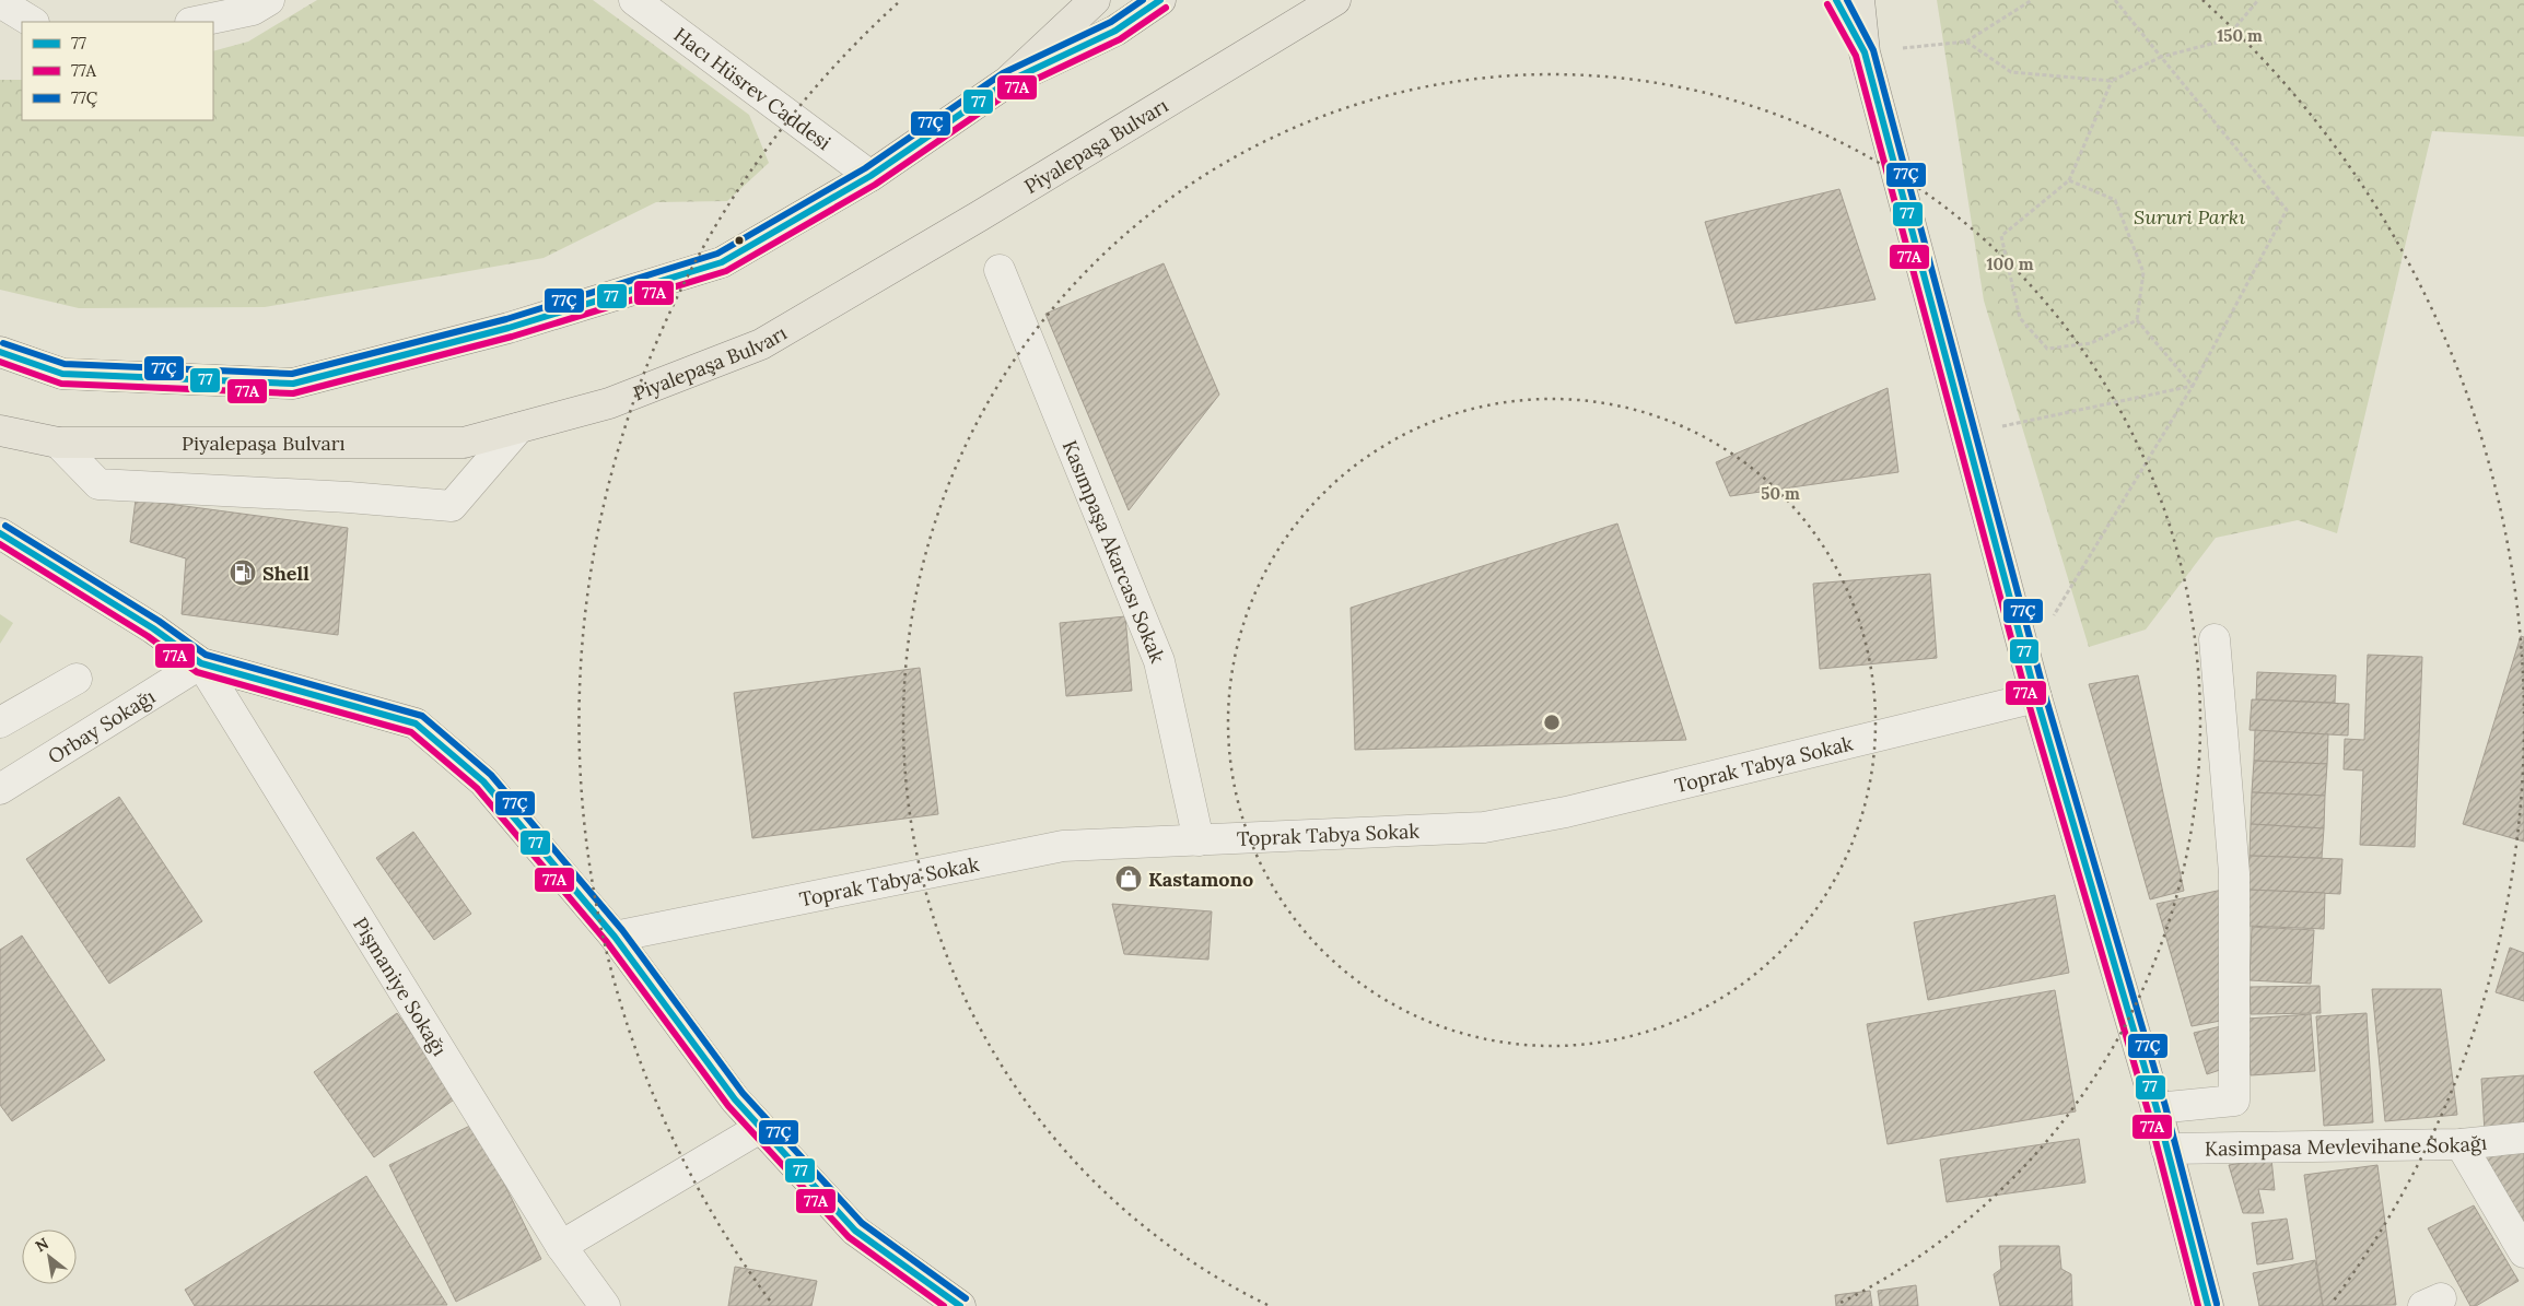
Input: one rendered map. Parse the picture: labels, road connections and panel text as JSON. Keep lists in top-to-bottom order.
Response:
{
  "streets": {
    "main road": ["Piyalepaşa Bulvarı"],
    "street": [
      "Hacı Hüsrev Caddesi",
      "Kasımpaşa Akarcası Sokak",
      "Orbay Sokağı",
      "Toprak Tabya Sokak",
      "Pişmaniye Sokağı",
      "Kasimpasa Mevlevihane Sokağı"
    ]
  },
  "crossings": [
    ["Kasımpaşa Akarcası Sokak", "Toprak Tabya Sokak"],
    ["Orbay Sokağı", "Pişmaniye Sokağı"]
  ],
  "parks": ["Sururi Parkı"],
  "places": {
    "fuel station": ["Shell"],
    "shop": ["Kastamono"]
  },
  "lines": ["transit line 77", "transit line 77Ç", "transit line 77A"],
  "legend": ["77", "77A", "77Ç"],
  "north": "top left",
  "rings": ["150 m", "100 m", "50 m"]
}
